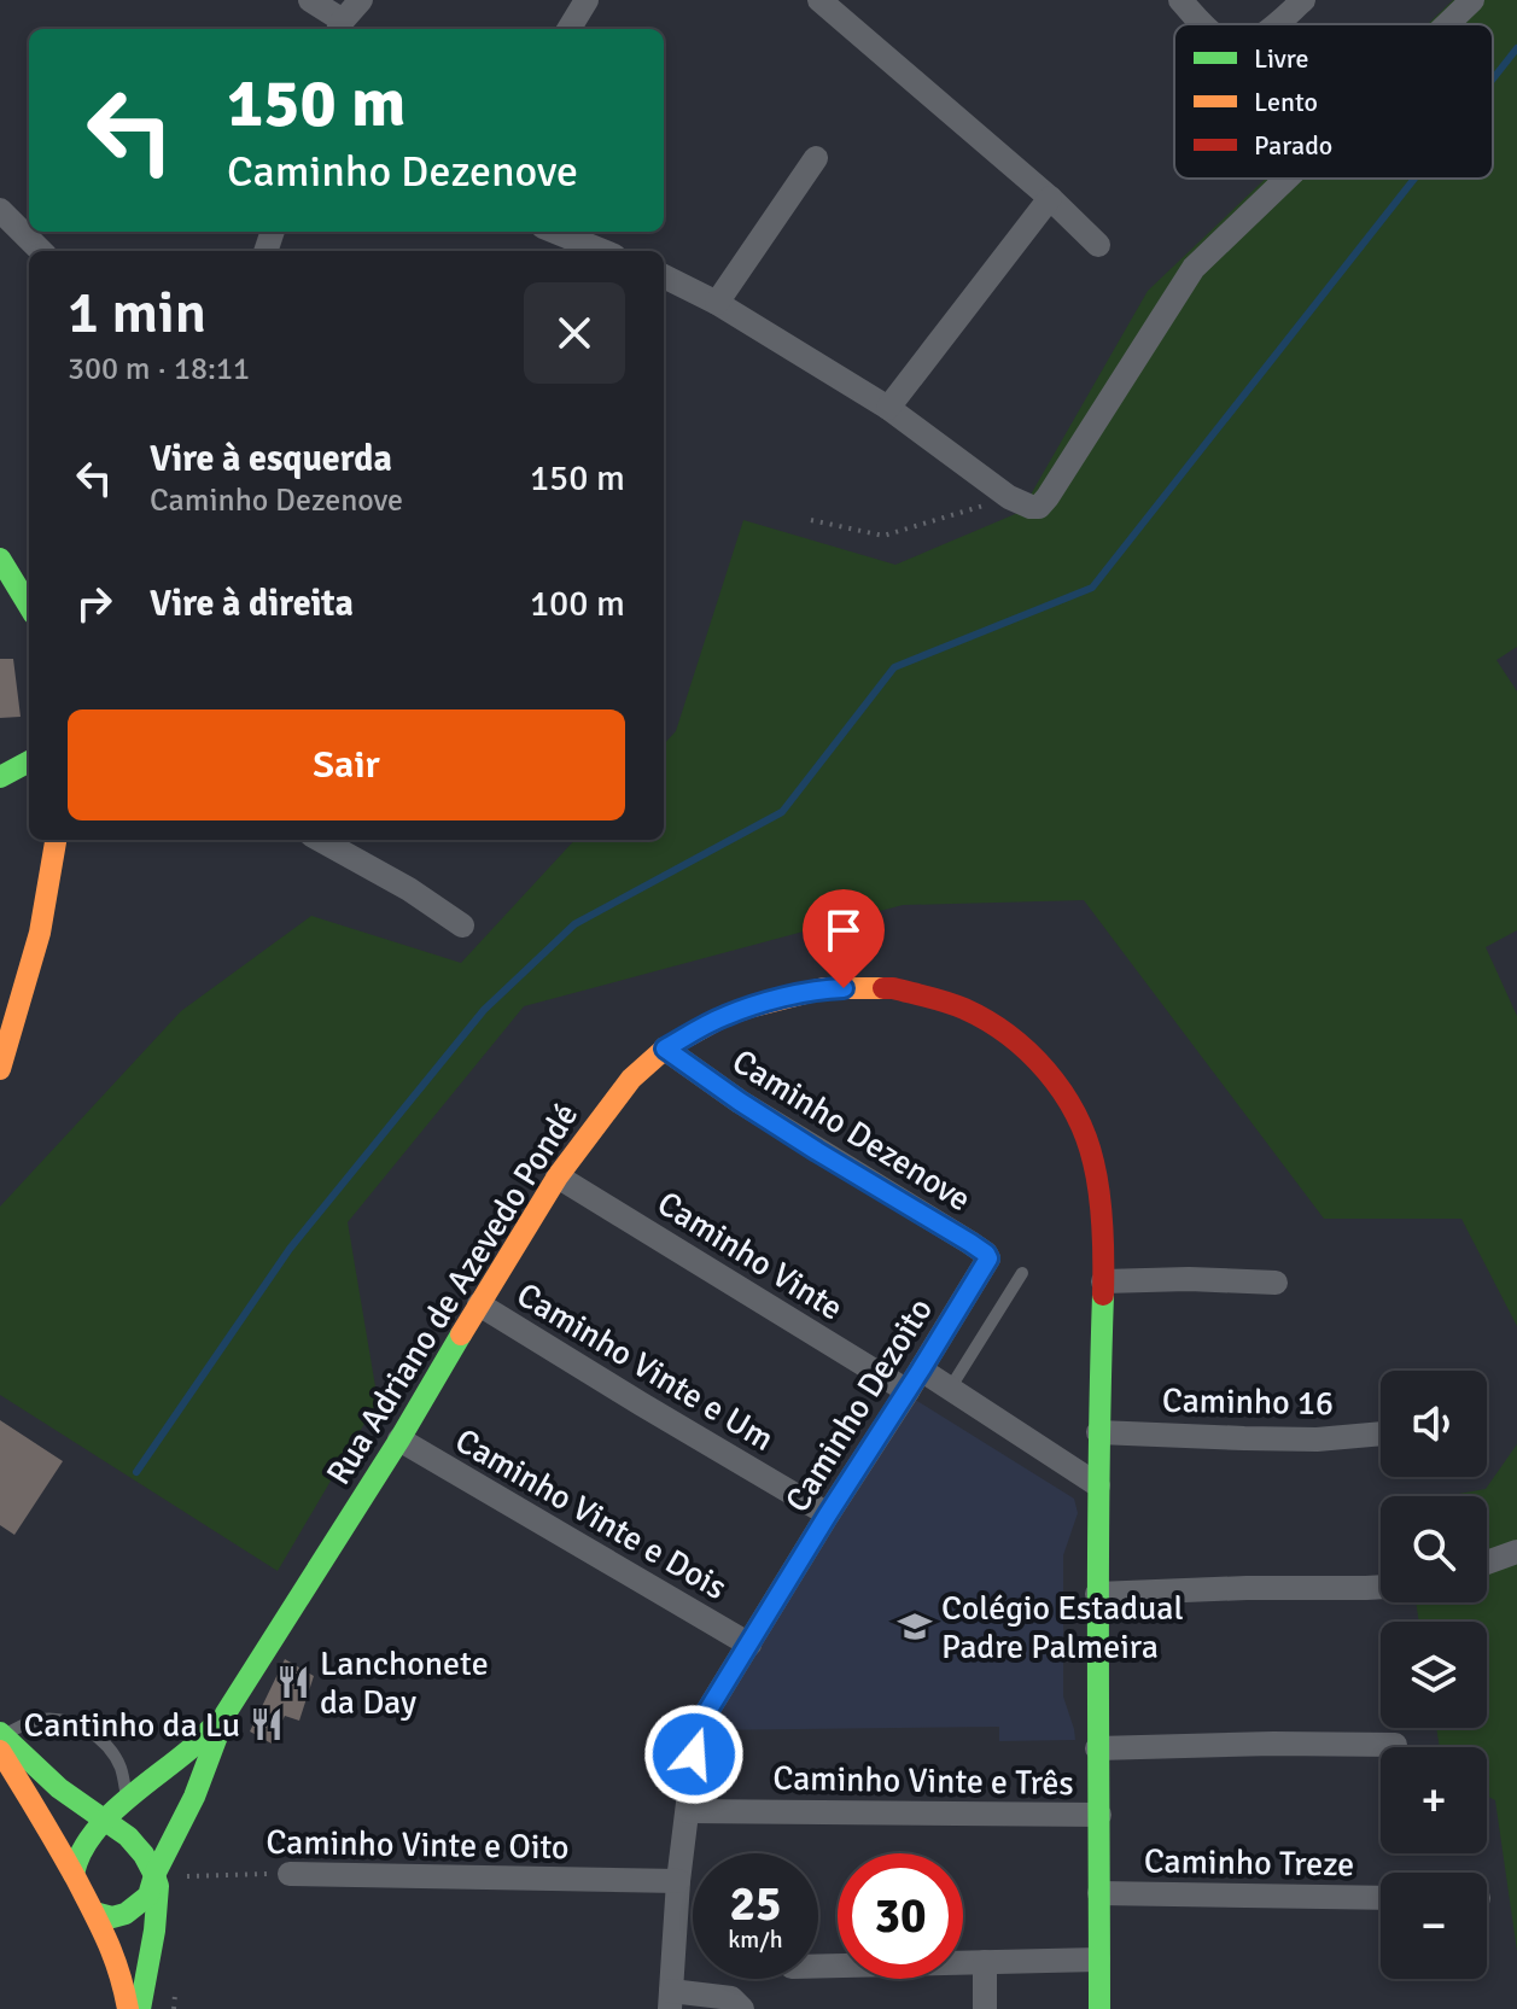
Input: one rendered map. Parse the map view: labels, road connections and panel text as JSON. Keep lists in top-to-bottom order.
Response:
{
  "streets": {
    "street": [
      "Caminho Dezenove",
      "Caminho Vinte",
      "Rua Adriano de Azevedo Pondé",
      "Caminho Vinte e Um",
      "Caminho 16",
      "Caminho Dezoito",
      "Caminho Vinte e Dois",
      "Caminho Vinte e Três",
      "Caminho Vinte e Oito",
      "Caminho Treze"
    ]
  },
  "crossings": [
    ["Caminho Dezenove", "Rua Adriano de Azevedo Pondé"],
    ["Caminho Dezenove", "Caminho Dezoito"],
    ["Caminho Vinte", "Rua Adriano de Azevedo Pondé"],
    ["Caminho Vinte", "Caminho Dezoito"],
    ["Rua Adriano de Azevedo Pondé", "Caminho Vinte e Um"],
    ["Rua Adriano de Azevedo Pondé", "Caminho 16"],
    ["Rua Adriano de Azevedo Pondé", "Caminho Vinte e Dois"],
    ["Rua Adriano de Azevedo Pondé", "Caminho Vinte e Três"],
    ["Rua Adriano de Azevedo Pondé", "Caminho Vinte e Oito"],
    ["Rua Adriano de Azevedo Pondé", "Caminho Treze"],
    ["Caminho Vinte e Um", "Caminho Dezoito"],
    ["Caminho Dezoito", "Caminho Vinte e Dois"],
    ["Caminho Dezoito", "Caminho Vinte e Três"],
    ["Caminho Dezoito", "Caminho Vinte e Oito"]
  ],
  "places": {
    "school or university": ["Colégio Estadual Padre Palmeira"],
    "restaurant": ["Lanchonete da Day", "Cantinho da Lu"]
  },
  "legend": ["Livre", "Lento", "Parado"],
  "page": {
    "turn": ["150 m", "Caminho Dezenove"],
    "heading": ["1 min", "300 m · 18:11"],
    "list": [
      {
        "name": "Vire à esquerda",
        "note": "Caminho Dezenove",
        "value": "150 m"
      },
      {
        "name": "Vire à direita",
        "value": "100 m"
      }
    ],
    "buttons": "Sair",
    "map_buttons": ["+", "−"],
    "speed": "25 km/h",
    "limit": "30"
  }
}
